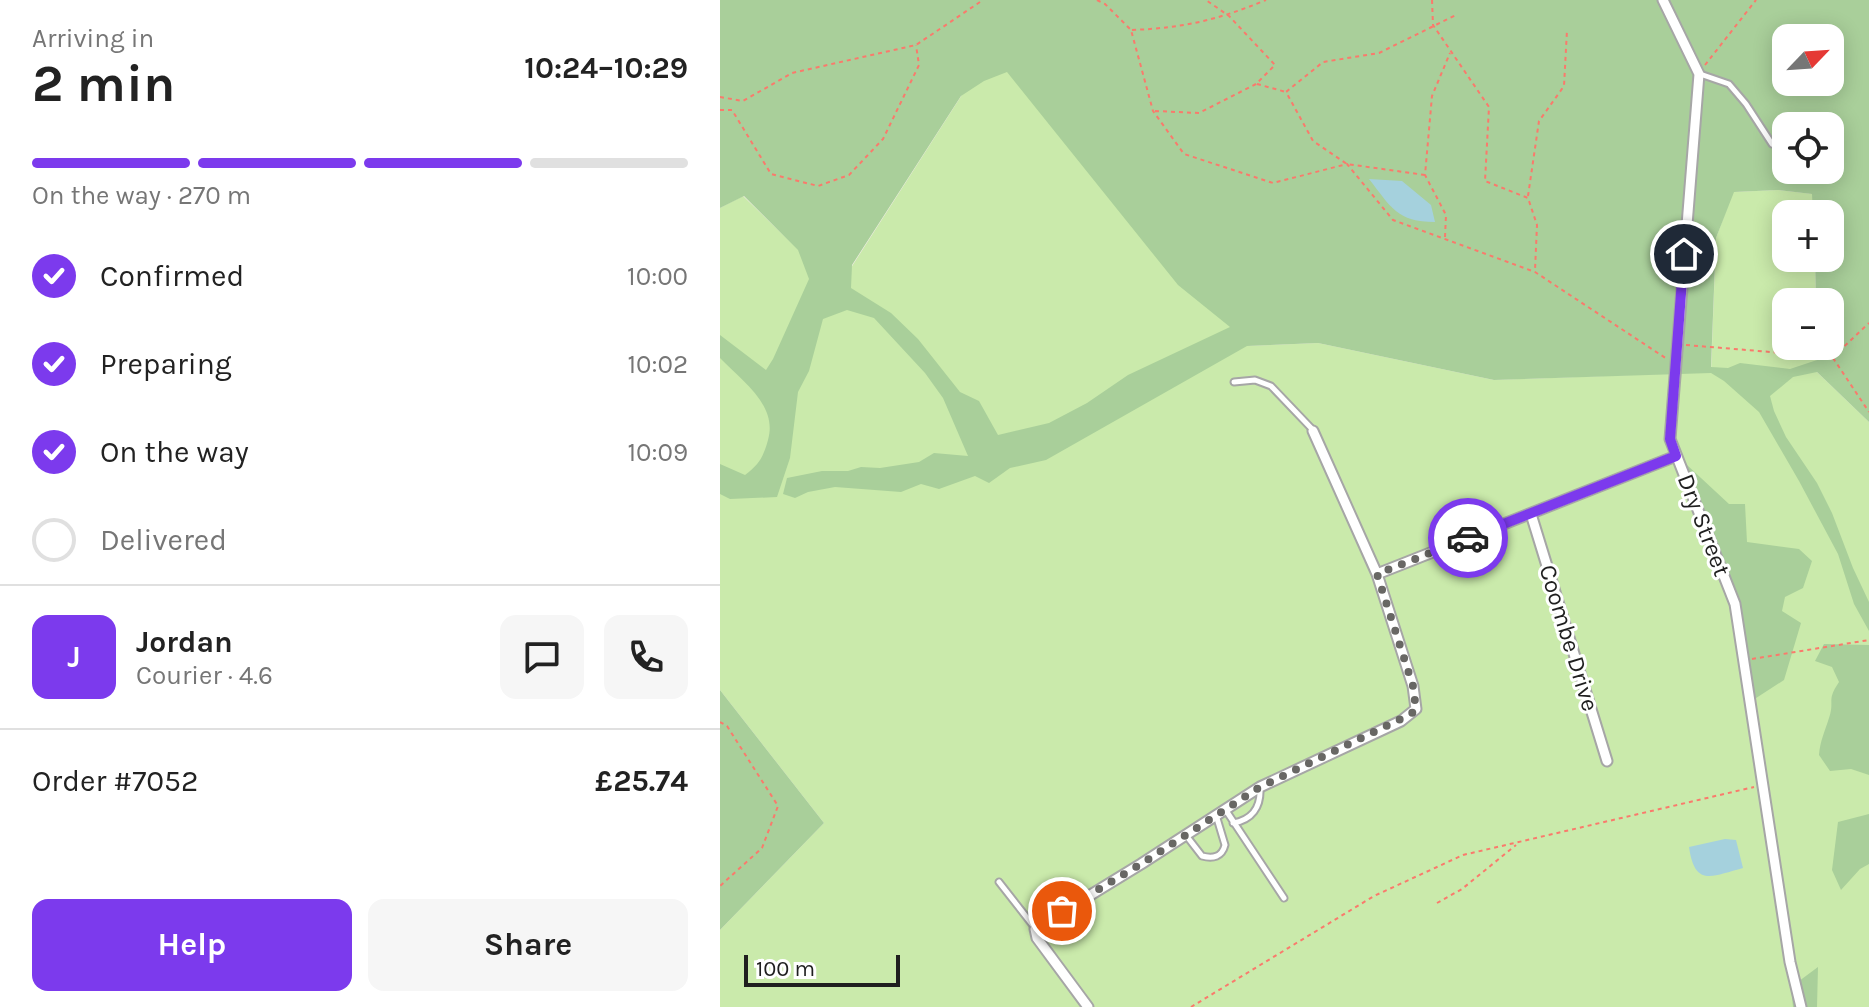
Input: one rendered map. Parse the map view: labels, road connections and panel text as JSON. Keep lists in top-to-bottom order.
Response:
{
  "streets": {
    "street": ["Dry Street", "Coombe Drive"]
  },
  "scale_bar": "100 m",
  "north": "top right",
  "page": {
    "heading": ["2 min", "Arriving in", "10:24–10:29"],
    "panel": [
      "Jordan",
      "Courier · 4.6",
      "Order #7052",
      "£25.74"
    ],
    "map_buttons": ["+", "−"],
    "bar": "On the way · 270 m",
    "list": [
      ["Confirmed", "10:00"],
      ["Preparing", "10:02"],
      ["On the way", "10:09"],
      "Delivered"
    ],
    "round": "J",
    "buttons": ["Help", "Share"],
    "scale": "100 m"
  }
}
